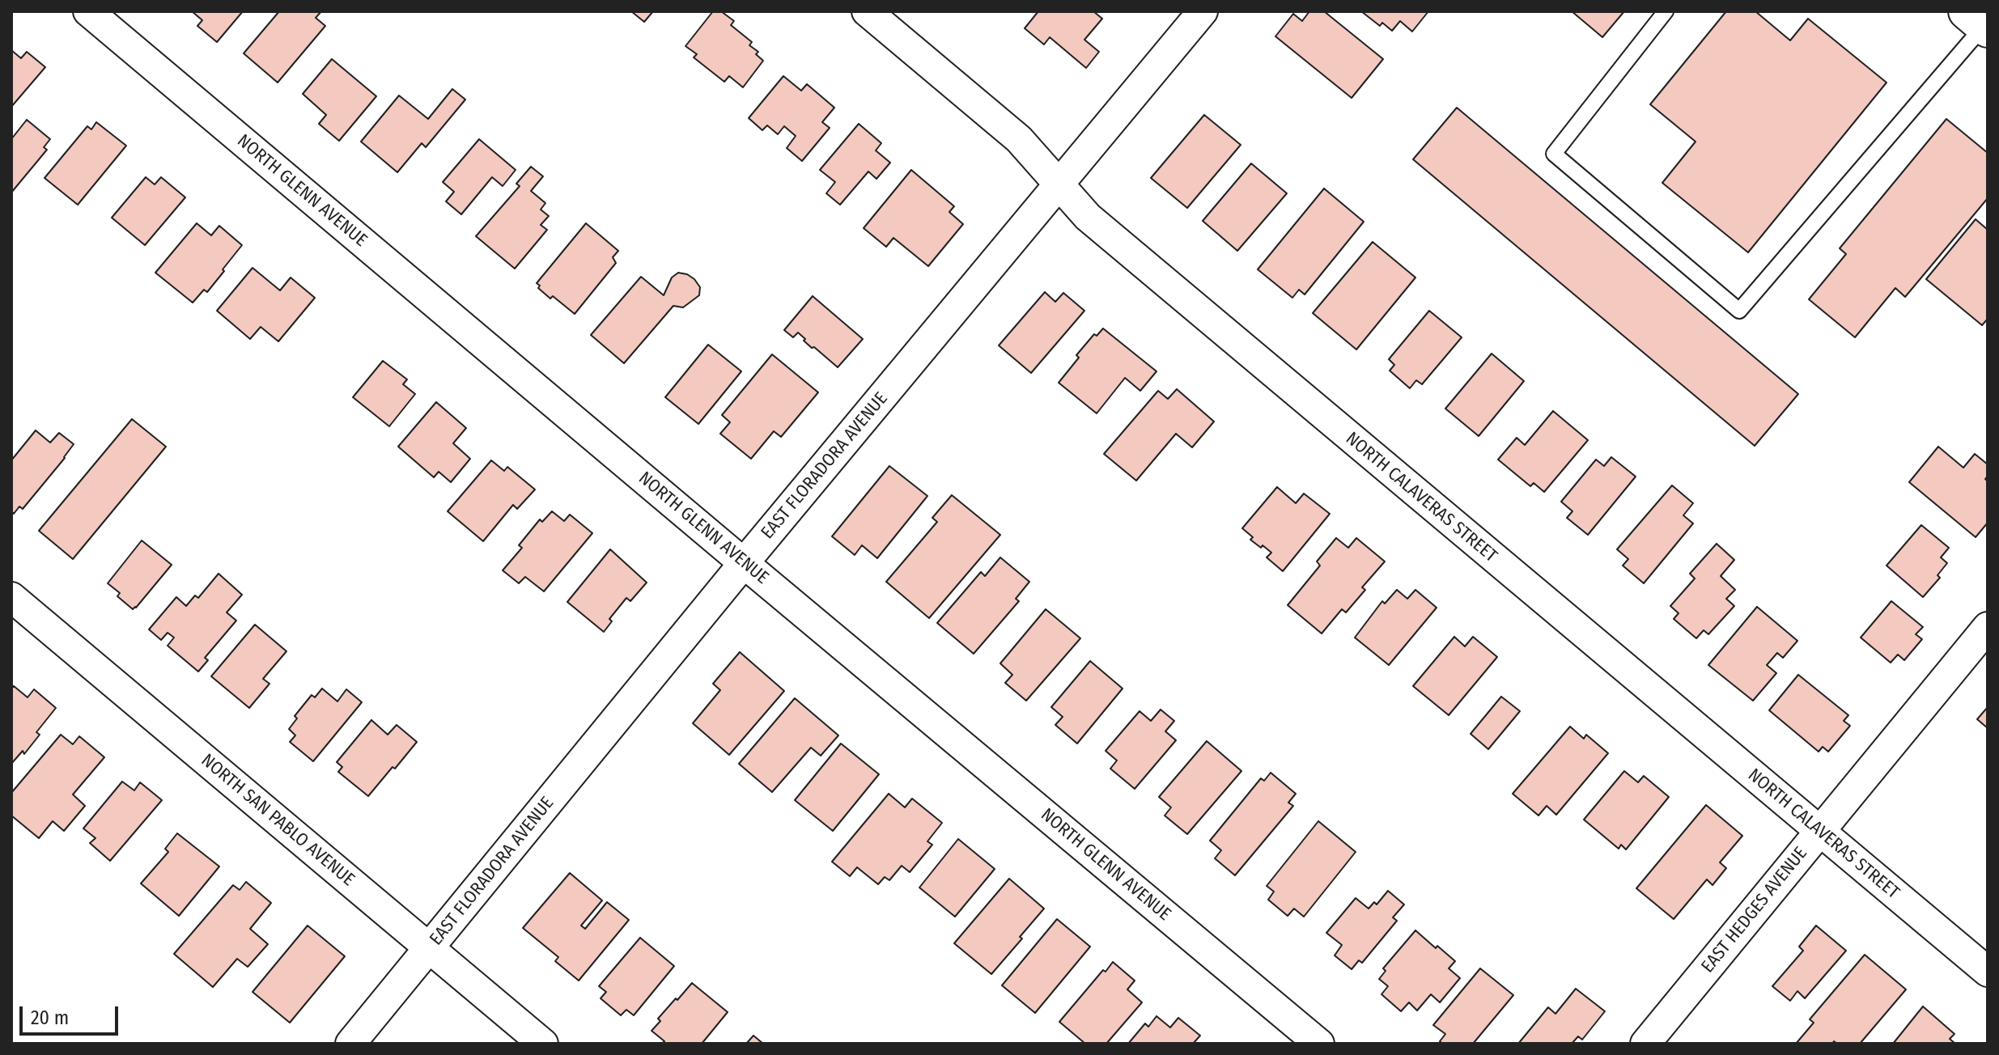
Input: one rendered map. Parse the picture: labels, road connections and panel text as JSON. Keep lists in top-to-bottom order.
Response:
{
  "streets": {
    "street": [
      "NORTH GLENN AVENUE",
      "EAST FLORADORA AVENUE",
      "NORTH CALAVERAS STREET",
      "NORTH SAN PABLO AVENUE",
      "EAST HEDGES AVENUE"
    ]
  },
  "crossings": [
    ["NORTH GLENN AVENUE", "EAST FLORADORA AVENUE"],
    ["EAST FLORADORA AVENUE", "NORTH CALAVERAS STREET"],
    ["EAST FLORADORA AVENUE", "NORTH SAN PABLO AVENUE"],
    ["NORTH CALAVERAS STREET", "EAST HEDGES AVENUE"]
  ],
  "scale_bar": "20 m"
}
